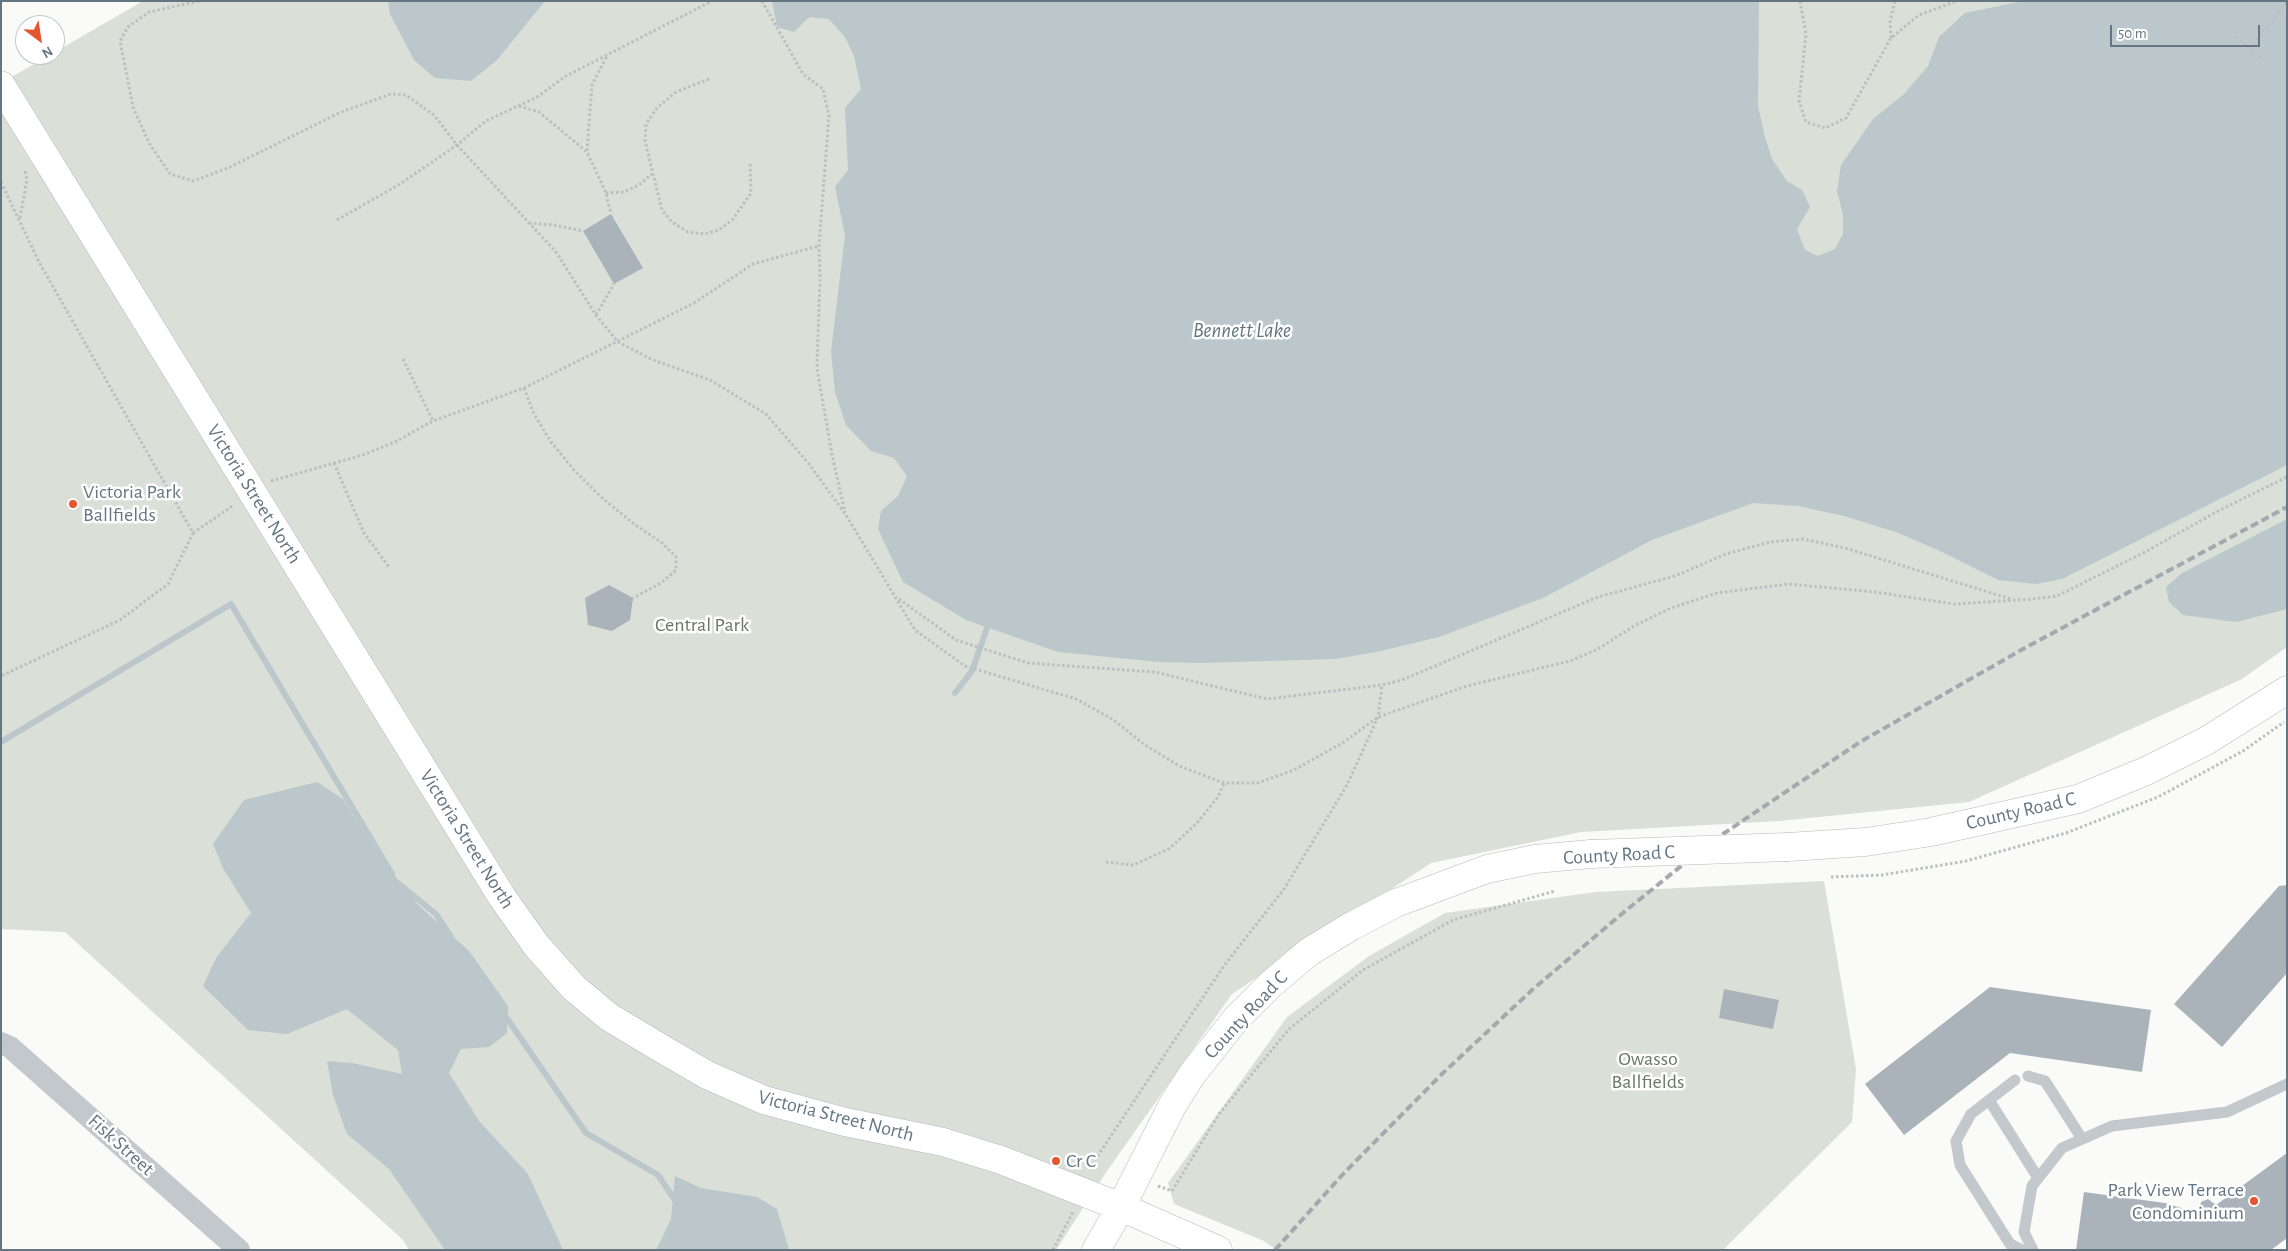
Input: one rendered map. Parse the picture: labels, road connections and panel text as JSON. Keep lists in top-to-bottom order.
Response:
{
  "streets": {
    "street": ["Victoria Street North", "County Road C", "Fisk Street"]
  },
  "crossings": [
    ["Victoria Street North", "County Road C"]
  ],
  "water": ["Bennett Lake"],
  "parks": ["Central Park", "Owasso Ballfields"],
  "places": ["Victoria Park Ballfields", "Cr C", "Park View Terrace Condominium"],
  "scale_bar": "50 m",
  "north": "bottom right"
}
